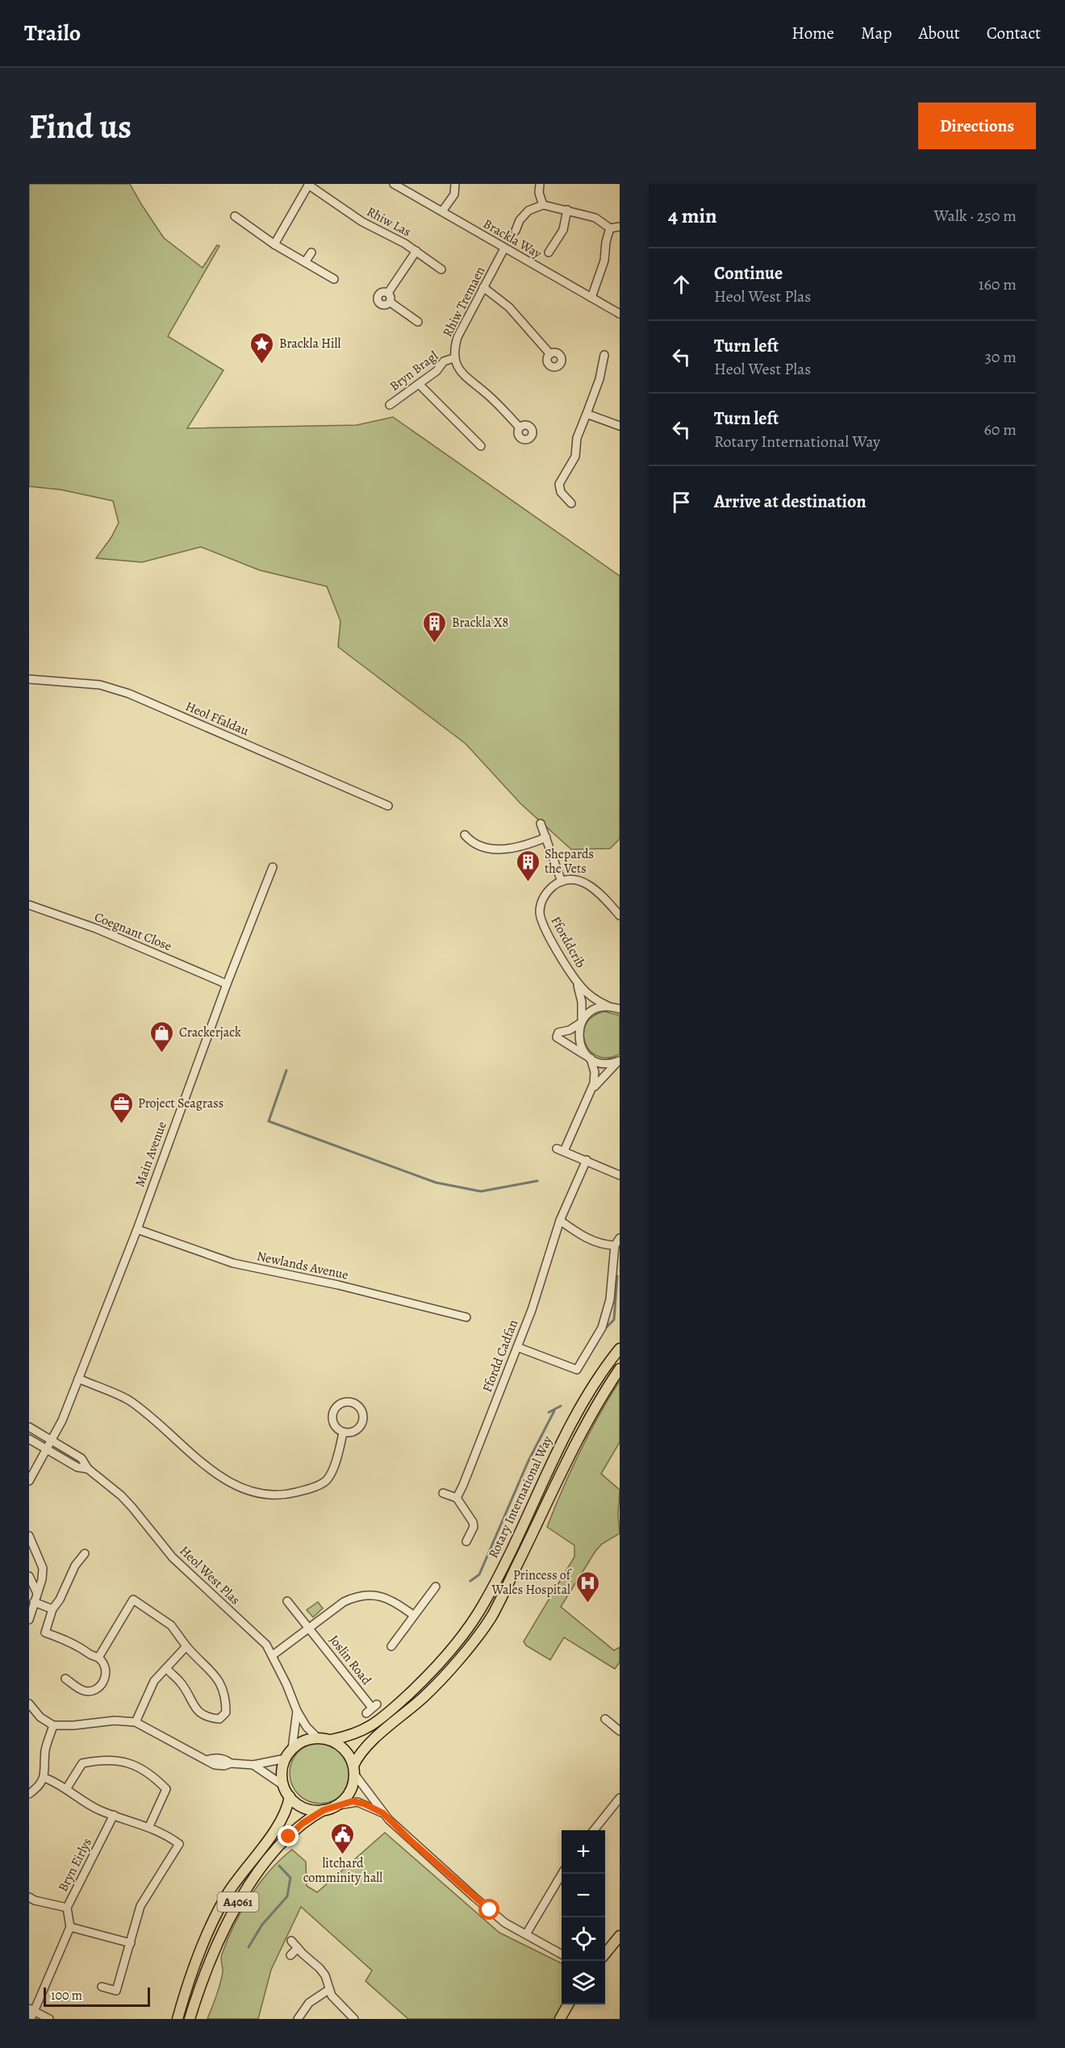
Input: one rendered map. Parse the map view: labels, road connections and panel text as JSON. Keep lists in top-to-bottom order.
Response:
{
  "streets": {
    "main road": ["Rotary International Way", "A4061"],
    "street": [
      "Rhiw Las",
      "Brackla Way",
      "Rhiw Tremaen",
      "Bryn Bragl",
      "Heol Ffaldau",
      "Coegnant Close",
      "Fforddcrib",
      "Main Avenue",
      "Newlands Avenue",
      "Ffordd Cadfan",
      "Heol West Plas",
      "Joslin Road",
      "Bryn Eirlys"
    ]
  },
  "crossings": [
    ["Brackla Way", "Rhiw Tremaen"],
    ["Rhiw Tremaen", "Bryn Bragl"],
    ["Coegnant Close", "Main Avenue"],
    ["Main Avenue", "Newlands Avenue"],
    ["Main Avenue", "Heol West Plas"],
    ["Rotary International Way", "Heol West Plas"],
    ["Rotary International Way", "A4061"],
    ["Heol West Plas", "A4061"]
  ],
  "places": {
    "place": ["Brackla Hill"],
    "building": ["Brackla X8", "Shepards the Vets"],
    "shop": ["Crackerjack"],
    "office": ["Project Seagrass"],
    "hospital": ["Princess of Wales Hospital"],
    "public building": ["litchard comminity hall"]
  },
  "scale_bar": "100 m",
  "page": {
    "header": "Trailo",
    "nav": [
      "Home",
      "Map",
      "About",
      "Contact"
    ],
    "buttons": "Directions",
    "title": "Find us",
    "heading": ["4 min", "Walk · 250 m"],
    "list": [
      ["Continue", "Heol West Plas", "160 m"],
      ["Turn left", "Heol West Plas", "30 m"],
      ["Turn left", "Rotary International Way", "60 m"],
      "Arrive at destination"
    ],
    "map_buttons": ["+", "−"],
    "scale": "100 m"
  }
}
